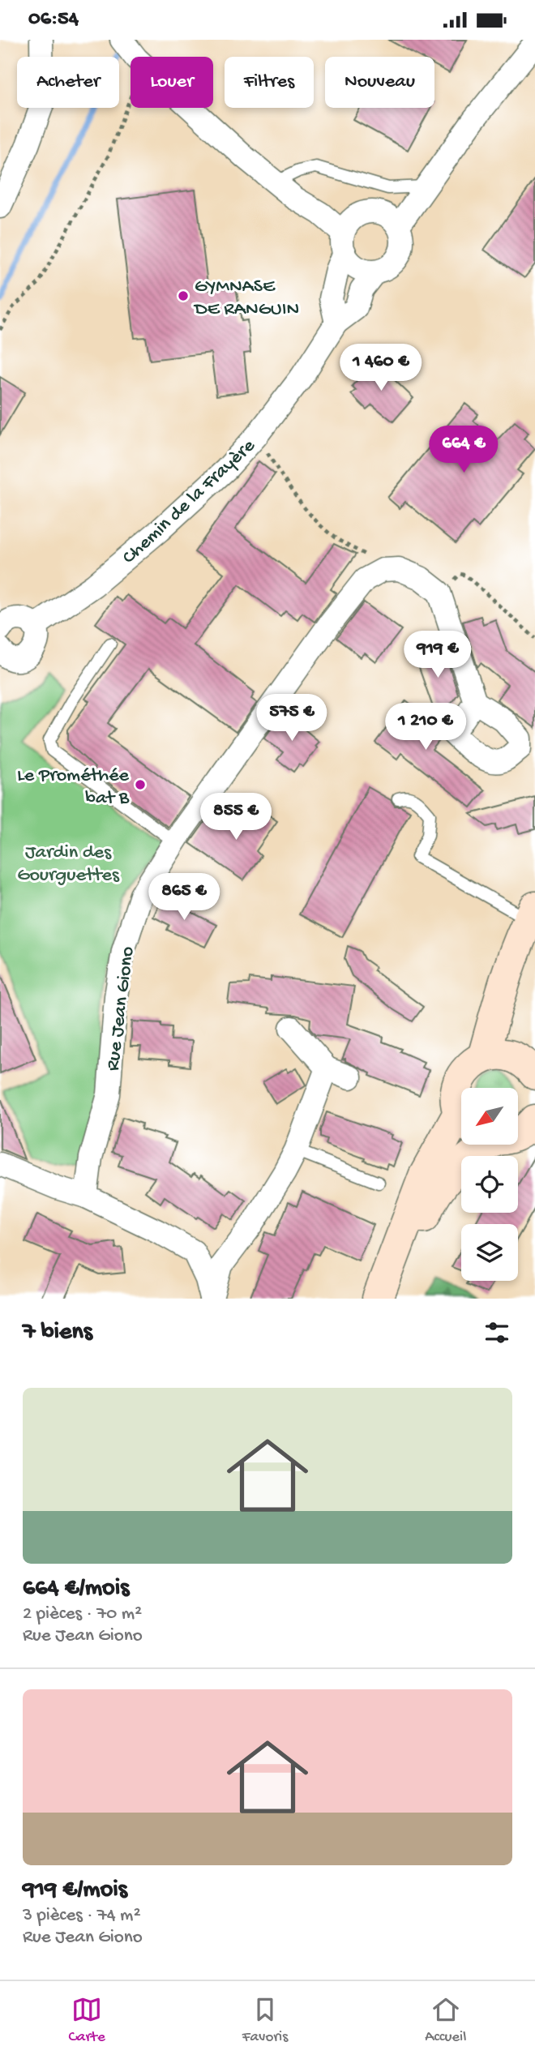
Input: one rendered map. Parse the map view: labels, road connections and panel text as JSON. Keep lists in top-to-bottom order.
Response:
{
  "streets": {
    "street": ["Chemin de la Frayère", "Rue Jean Giono"]
  },
  "parks": ["Jardin des Gourguettes"],
  "places": ["GYMNASE DE RANGUIN", "Le Prométhée bat B"],
  "north": "bottom left",
  "page": {
    "status": "06:54",
    "chip": [
      "Acheter",
      "Louer",
      "Filtres",
      "Nouveau"
    ],
    "price": [
      "1 460 €",
      "664 €",
      "919 €",
      "575 €",
      "1 210 €",
      "855 €",
      "865 €"
    ],
    "heading": "7 biens",
    "list": [
      {
        "name": "664 €/mois",
        "note": "2 pièces · 70 m² · Rue Jean Giono"
      },
      {
        "name": "919 €/mois",
        "note": "3 pièces · 74 m² · Rue Jean Giono"
      }
    ],
    "tabs": ["Carte", "Favoris", "Accueil"]
  }
}
